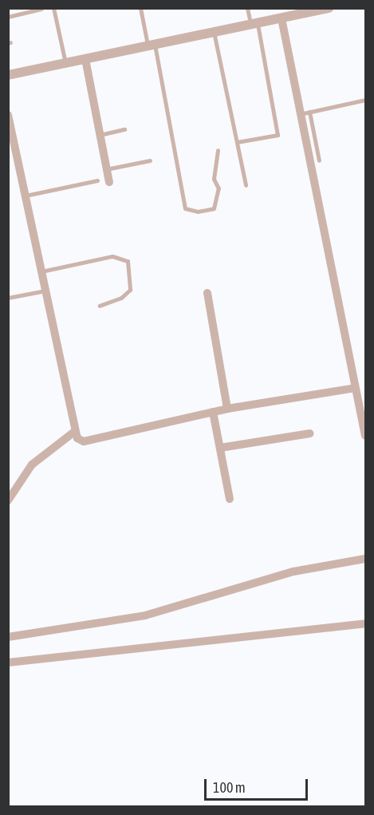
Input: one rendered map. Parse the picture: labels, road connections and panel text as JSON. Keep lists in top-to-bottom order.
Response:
{
  "scale_bar": "100 m"
}
